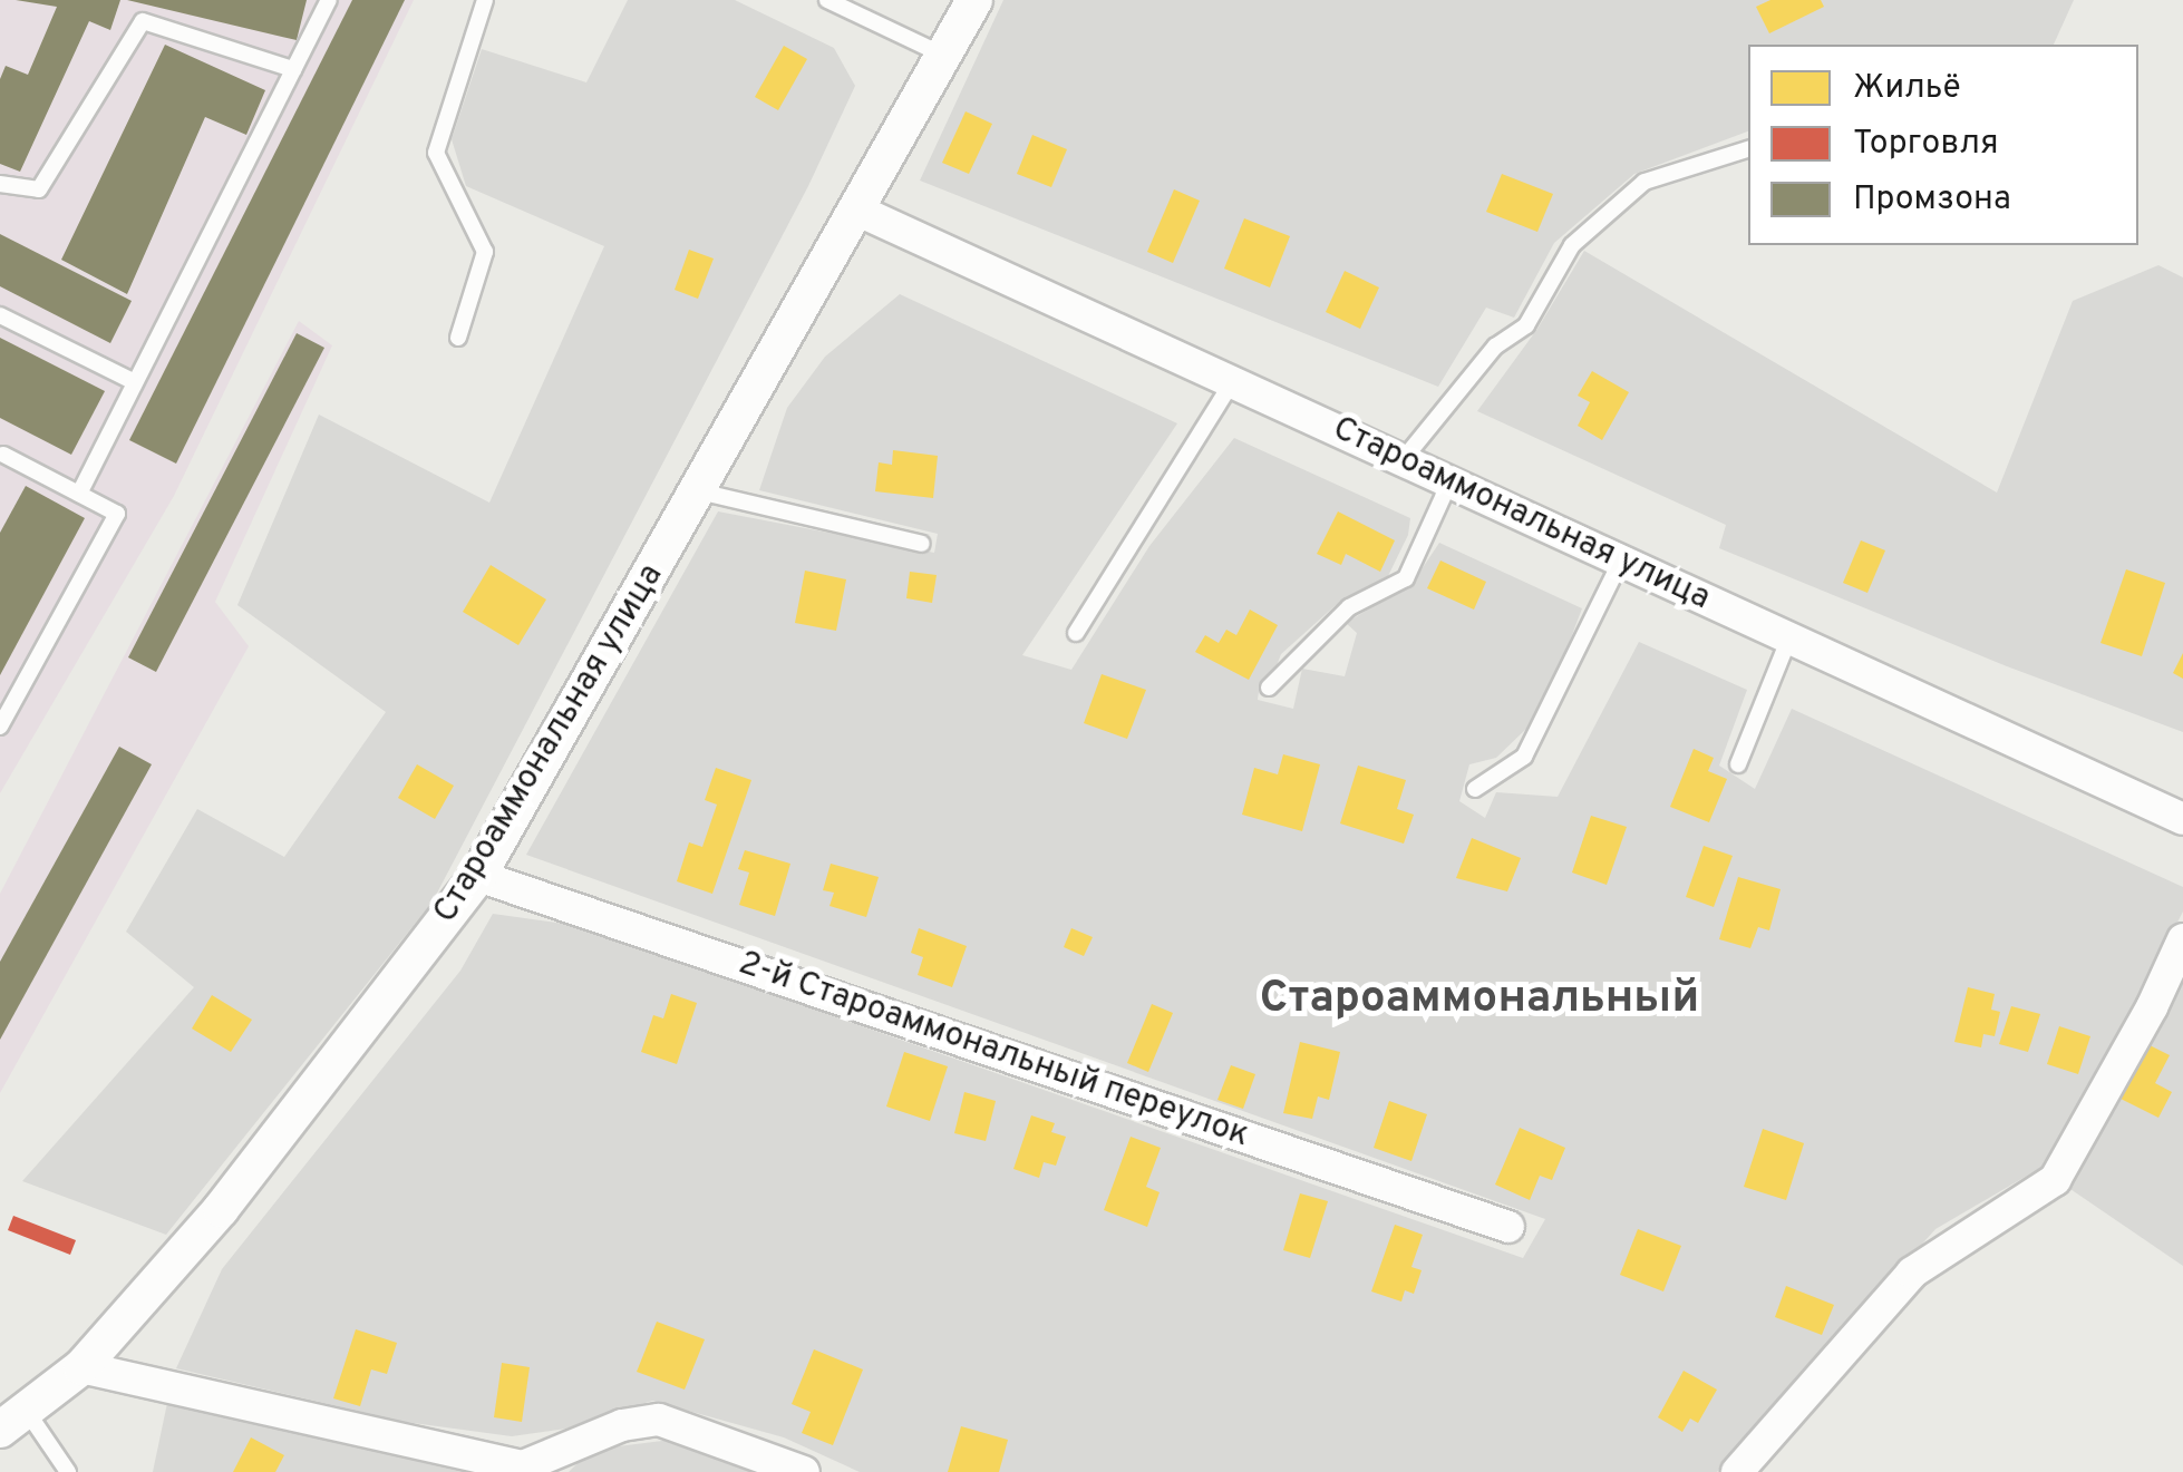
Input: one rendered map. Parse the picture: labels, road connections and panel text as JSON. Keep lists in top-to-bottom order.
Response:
{
  "streets": {
    "street": ["Староаммональная улица", "2-й Староаммональный переулок"]
  },
  "crossings": [
    ["Староаммональная улица", "2-й Староаммональный переулок"]
  ],
  "districts": ["Староаммональный"],
  "legend": ["Жильё", "Торговля", "Промзона"]
}
